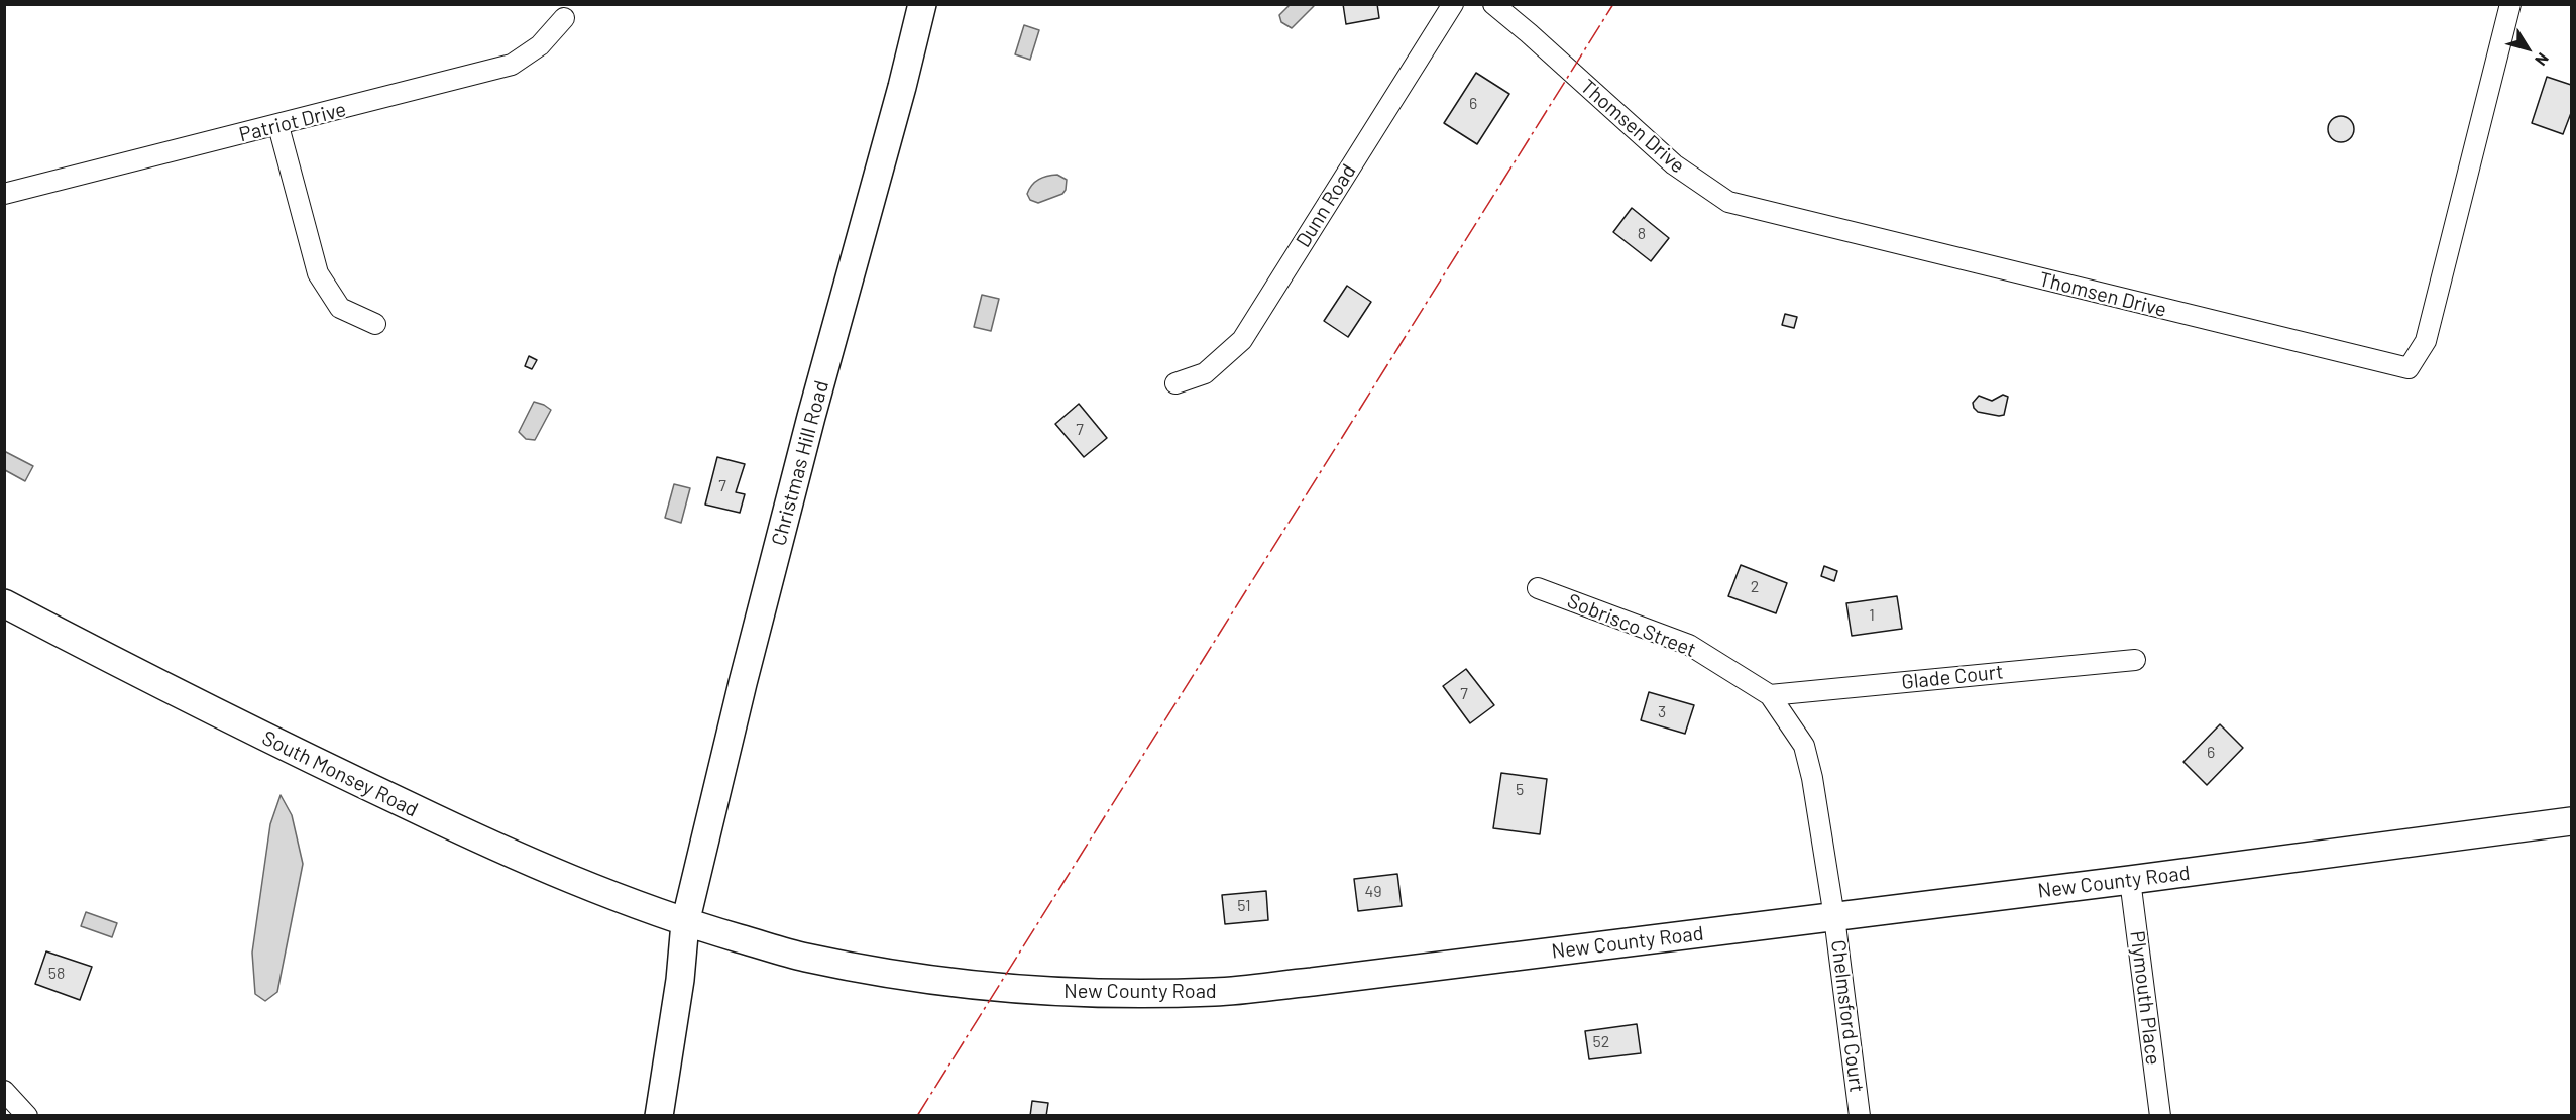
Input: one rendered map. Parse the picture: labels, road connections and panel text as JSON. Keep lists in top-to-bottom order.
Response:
{
  "streets": {
    "street": [
      "Patriot Drive",
      "Thomsen Drive",
      "Dunn Road",
      "Christmas Hill Road",
      "Sobrisco Street",
      "Glade Court",
      "South Monsey Road",
      "New County Road",
      "Plymouth Place",
      "Chelmsford Court"
    ]
  },
  "crossings": [
    ["Christmas Hill Road", "South Monsey Road"],
    ["Christmas Hill Road", "New County Road"],
    ["Sobrisco Street", "Glade Court"],
    ["Sobrisco Street", "New County Road"],
    ["Sobrisco Street", "Chelmsford Court"],
    ["South Monsey Road", "New County Road"],
    ["New County Road", "Plymouth Place"],
    ["New County Road", "Chelmsford Court"]
  ],
  "house_numbers": [
    "6",
    "8",
    "7",
    "7",
    "2",
    "1",
    "7",
    "3",
    "6",
    "5",
    "49",
    "51",
    "58",
    "52"
  ],
  "north": "bottom right"
}
